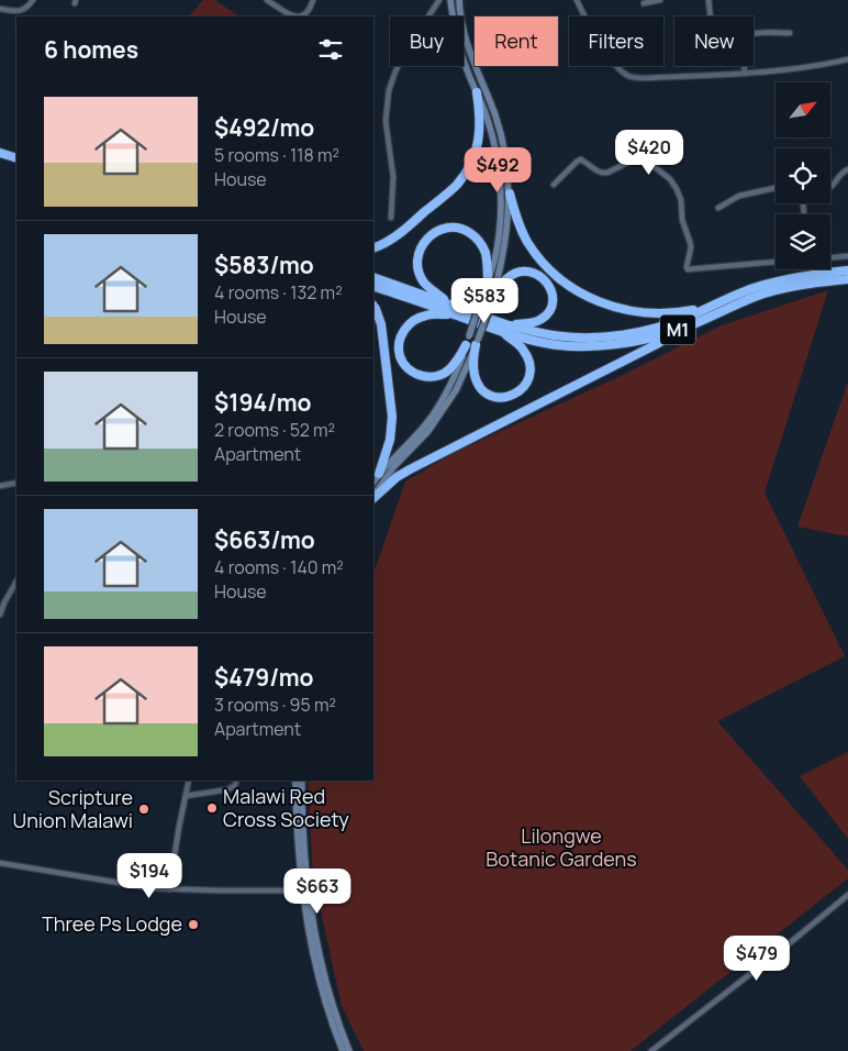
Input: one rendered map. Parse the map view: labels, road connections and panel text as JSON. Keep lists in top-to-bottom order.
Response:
{
  "streets": {
    "highway": ["M1"]
  },
  "parks": ["Lilongwe Botanic Gardens"],
  "places": ["Malawi Red Cross Society", "Scripture Union Malawi", "Three Ps Lodge"],
  "north": "top right",
  "page": {
    "chip": [
      "Buy",
      "Rent",
      "Filters",
      "New"
    ],
    "heading": "6 homes",
    "list": [
      {
        "name": "$492/mo",
        "note": "5 rooms · 118 m² · House"
      },
      {
        "name": "$583/mo",
        "note": "4 rooms · 132 m² · House"
      },
      {
        "name": "$194/mo",
        "note": "2 rooms · 52 m² · Apartment"
      },
      {
        "name": "$663/mo",
        "note": "4 rooms · 140 m² · House"
      },
      {
        "name": "$479/mo",
        "note": "3 rooms · 95 m² · Apartment"
      }
    ],
    "price": [
      "$420",
      "$492",
      "$583",
      "$194",
      "$663",
      "$479"
    ]
  }
}
